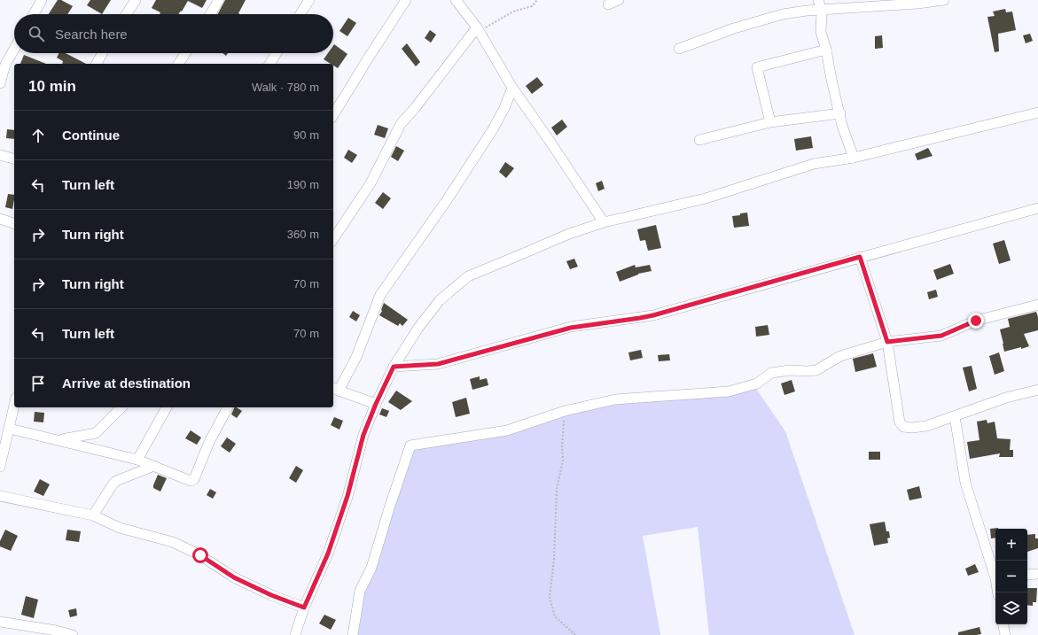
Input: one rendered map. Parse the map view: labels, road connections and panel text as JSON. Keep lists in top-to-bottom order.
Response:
{
  "page": {
    "search": "Search here",
    "heading": ["10 min", "Walk · 780 m"],
    "list": [
      ["Continue", "90 m"],
      ["Turn left", "190 m"],
      ["Turn right", "360 m"],
      ["Turn right", "70 m"],
      ["Turn left", "70 m"],
      "Arrive at destination"
    ],
    "map_buttons": ["+", "−"]
  }
}
